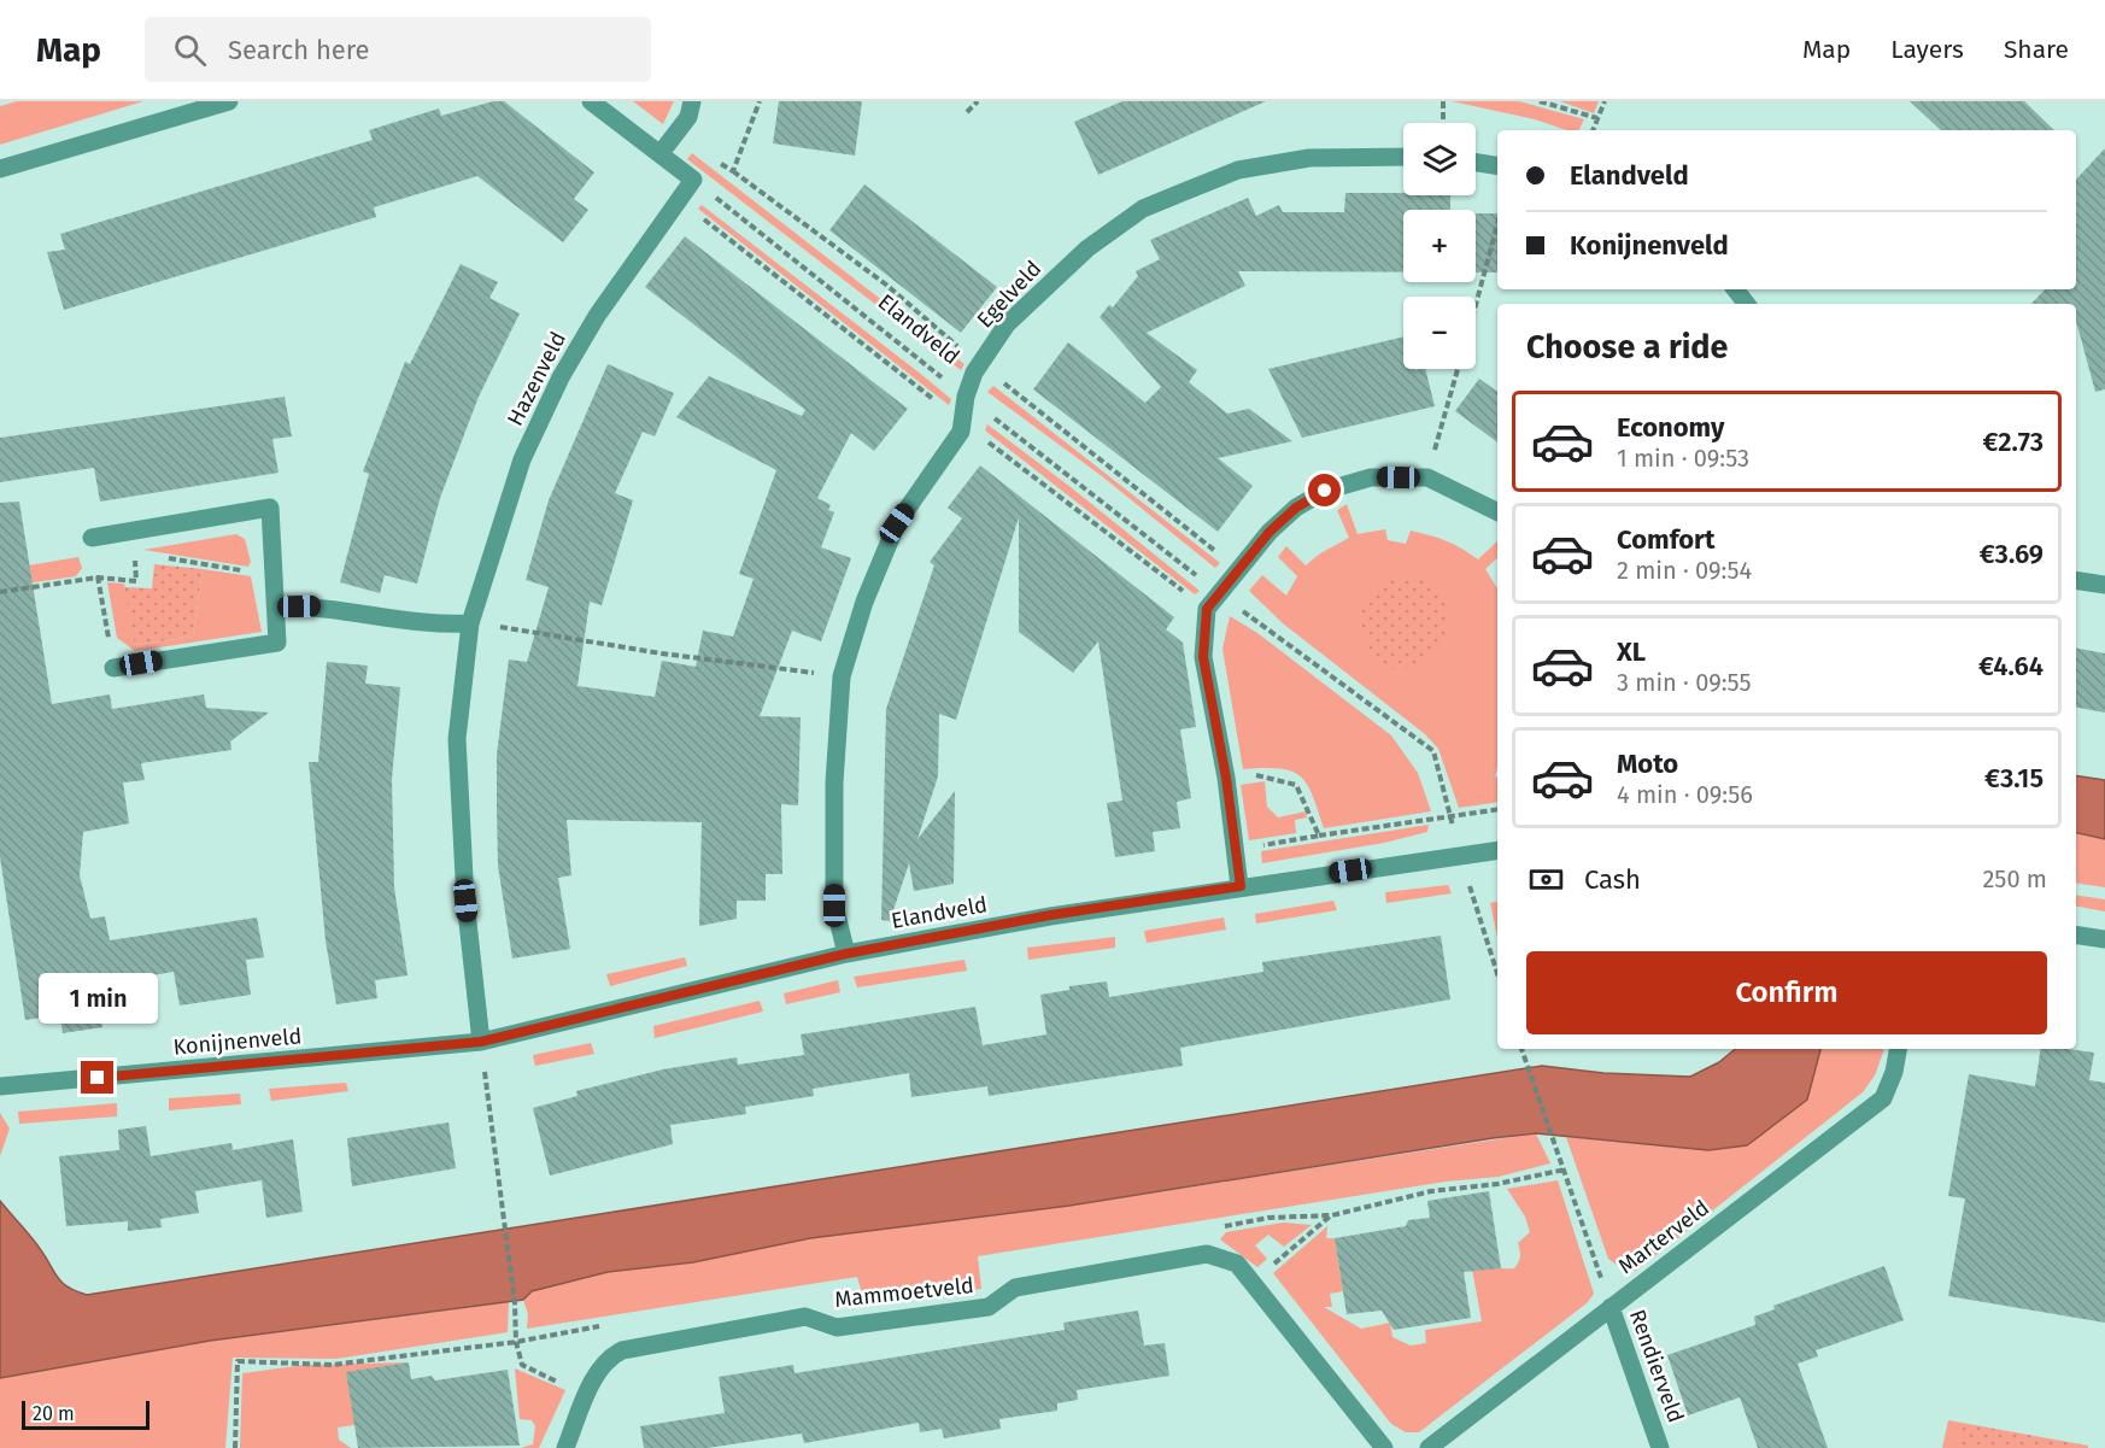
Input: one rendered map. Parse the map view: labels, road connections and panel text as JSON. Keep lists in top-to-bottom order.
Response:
{
  "streets": {
    "street": [
      "Egelveld",
      "Elandveld",
      "Hazenveld",
      "Konijnenveld",
      "Marterveld",
      "Mammoetveld",
      "Rendierveld"
    ]
  },
  "crossings": [
    ["Egelveld", "Elandveld"],
    ["Elandveld", "Hazenveld"],
    ["Elandveld", "Konijnenveld"],
    ["Hazenveld", "Konijnenveld"],
    ["Marterveld", "Rendierveld"]
  ],
  "scale_bar": "20 m",
  "page": {
    "header": "Map",
    "search": "Search here",
    "nav": ["Map", "Layers", "Share"],
    "map_buttons": ["+", "−"],
    "banner": ["Elandveld", "Konijnenveld"],
    "heading": "Choose a ride",
    "list": [
      {
        "name": "Economy",
        "note": "1 min · 09:53",
        "value": "€2.73"
      },
      {
        "name": "Comfort",
        "note": "2 min · 09:54",
        "value": "€3.69"
      },
      {
        "name": "XL",
        "note": "3 min · 09:55",
        "value": "€4.64"
      },
      {
        "name": "Moto",
        "note": "4 min · 09:56",
        "value": "€3.15"
      }
    ],
    "pay": ["Cash", "250 m"],
    "buttons": "Confirm",
    "bubble": "1 min",
    "scale": "20 m"
  }
}
